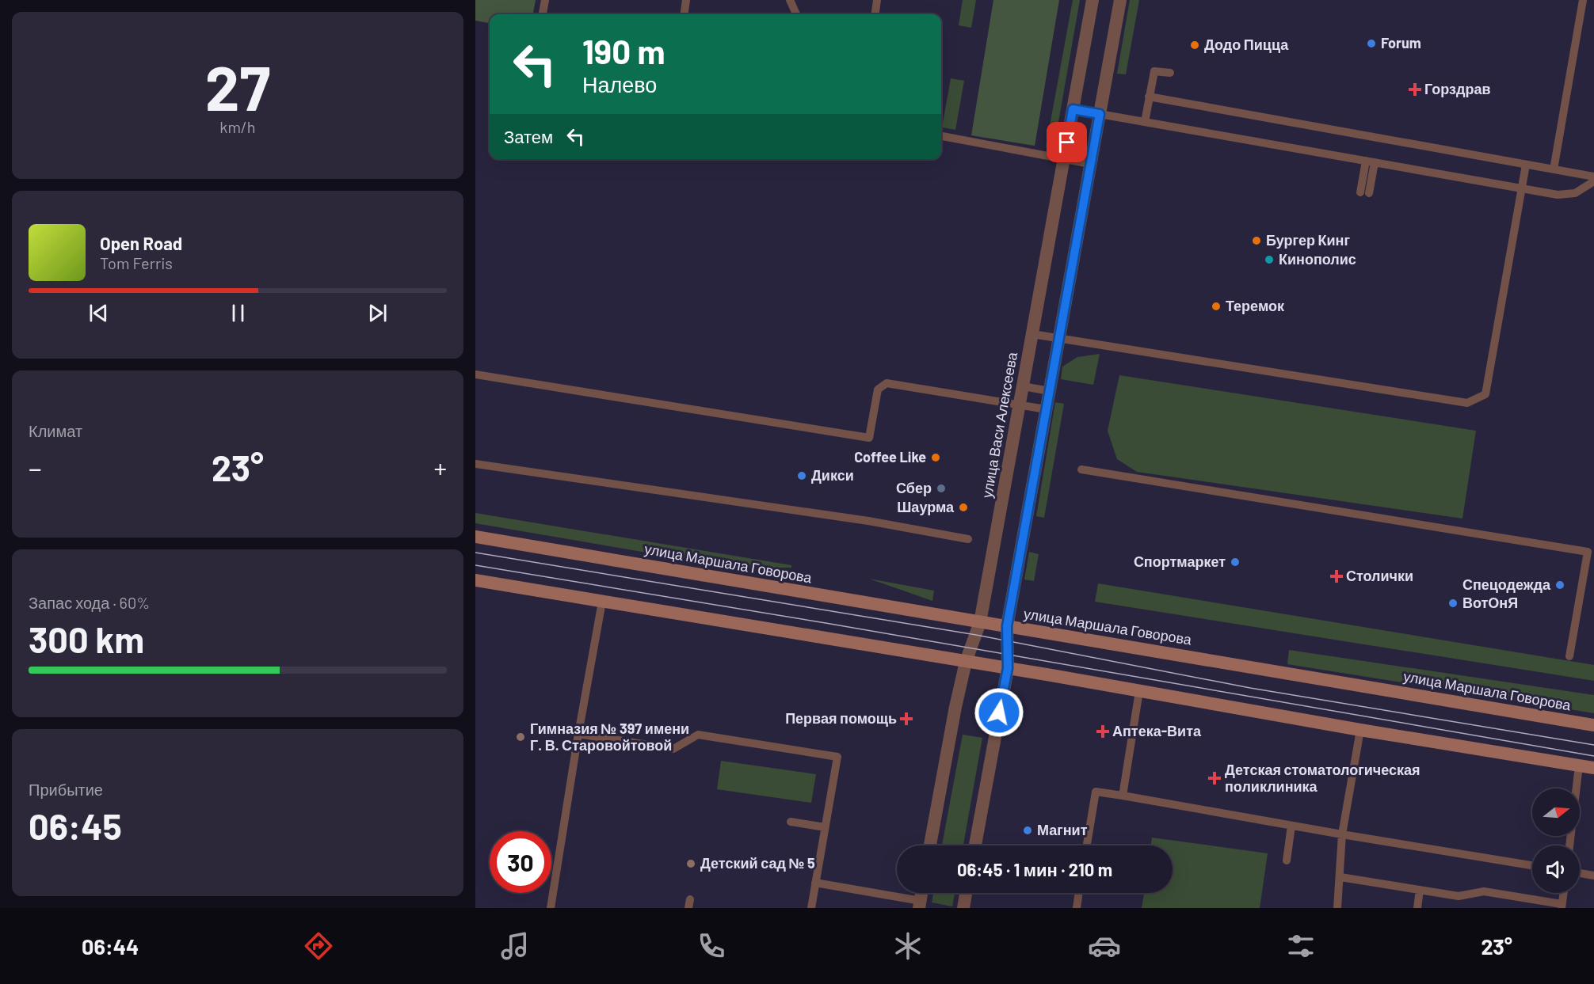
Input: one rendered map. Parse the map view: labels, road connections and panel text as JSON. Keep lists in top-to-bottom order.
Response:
{
  "streets": {
    "main road": ["улица Маршала Говорова"],
    "street": ["улица Васи Алексеева"]
  },
  "crossings": [
    ["улица Васи Алексеева", "улица Маршала Говорова"]
  ],
  "places": {
    "other": [
      "Forum",
      "Додо Пицца",
      "Бургер Кинг",
      "Кинополис",
      "Теремок",
      "Coffee Like",
      "Дикси",
      "Сбер",
      "Шаурма",
      "Спортмаркет",
      "Спецодежда",
      "ВотОнЯ",
      "Гимназия № 397 имени Г. В. Старовойтовой",
      "Магнит",
      "Детский сад № 5"
    ],
    "health": [
      "Горздрав",
      "Столички",
      "Первая помощь",
      "Аптека-Вита",
      "Детская стоматологическая поликлиника"
    ]
  },
  "north": "right",
  "page": {
    "tile": [
      ["27", "km/h"],
      "Климат",
      ["Запас хода · 60%", "300 km"],
      ["Прибытие", "06:45"]
    ],
    "turn": ["190 m", "Налево"],
    "then": "Затем",
    "song": ["Open Road", "Tom Ferris"],
    "heat": ["−", "23°", "+"],
    "limit": "30",
    "trip": "06:45 · 1 мин · 210 m",
    "tabs": ["06:44", "23°"]
  }
}
